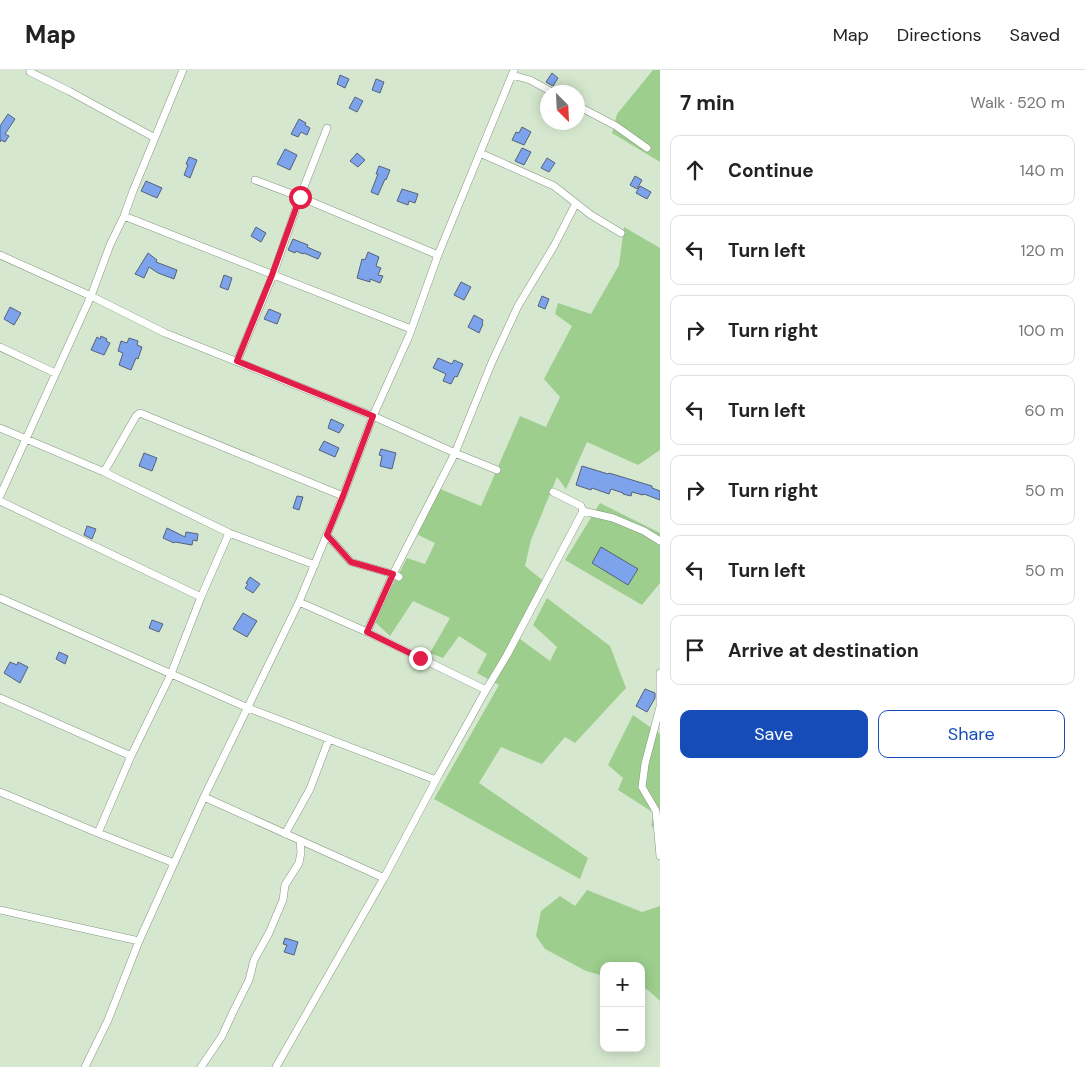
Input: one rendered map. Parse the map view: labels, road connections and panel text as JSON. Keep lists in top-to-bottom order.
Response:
{
  "north": "bottom right",
  "page": {
    "header": "Map",
    "nav": ["Map", "Directions", "Saved"],
    "heading": ["7 min", "Walk · 520 m"],
    "list": [
      ["Continue", "140 m"],
      ["Turn left", "120 m"],
      ["Turn right", "100 m"],
      ["Turn left", "60 m"],
      ["Turn right", "50 m"],
      ["Turn left", "50 m"],
      "Arrive at destination"
    ],
    "buttons": ["Save", "Share"],
    "map_buttons": ["+", "−"]
  }
}
